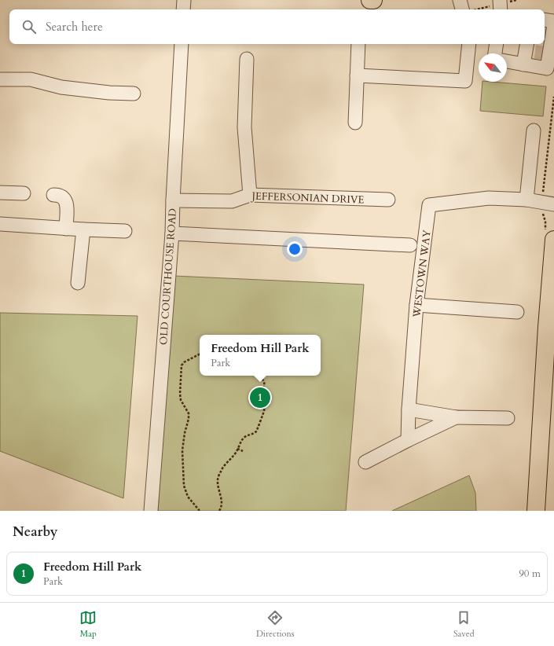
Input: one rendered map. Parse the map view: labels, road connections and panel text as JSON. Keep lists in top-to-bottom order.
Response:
{
  "streets": {
    "street": ["JEFFERSONIAN DRIVE", "WESTOWN WAY", "OLD COURTHOUSE ROAD"]
  },
  "crossings": [
    ["JEFFERSONIAN DRIVE", "OLD COURTHOUSE ROAD"]
  ],
  "north": "top left",
  "page": {
    "search": "Search here",
    "popup": ["Freedom Hill Park", "Park"],
    "pins": "1",
    "heading": "Nearby",
    "list": [
      {
        "mark": "1",
        "name": "Freedom Hill Park",
        "note": "Park",
        "value": "90 m"
      }
    ],
    "nav": ["Map", "Directions", "Saved"]
  }
}
